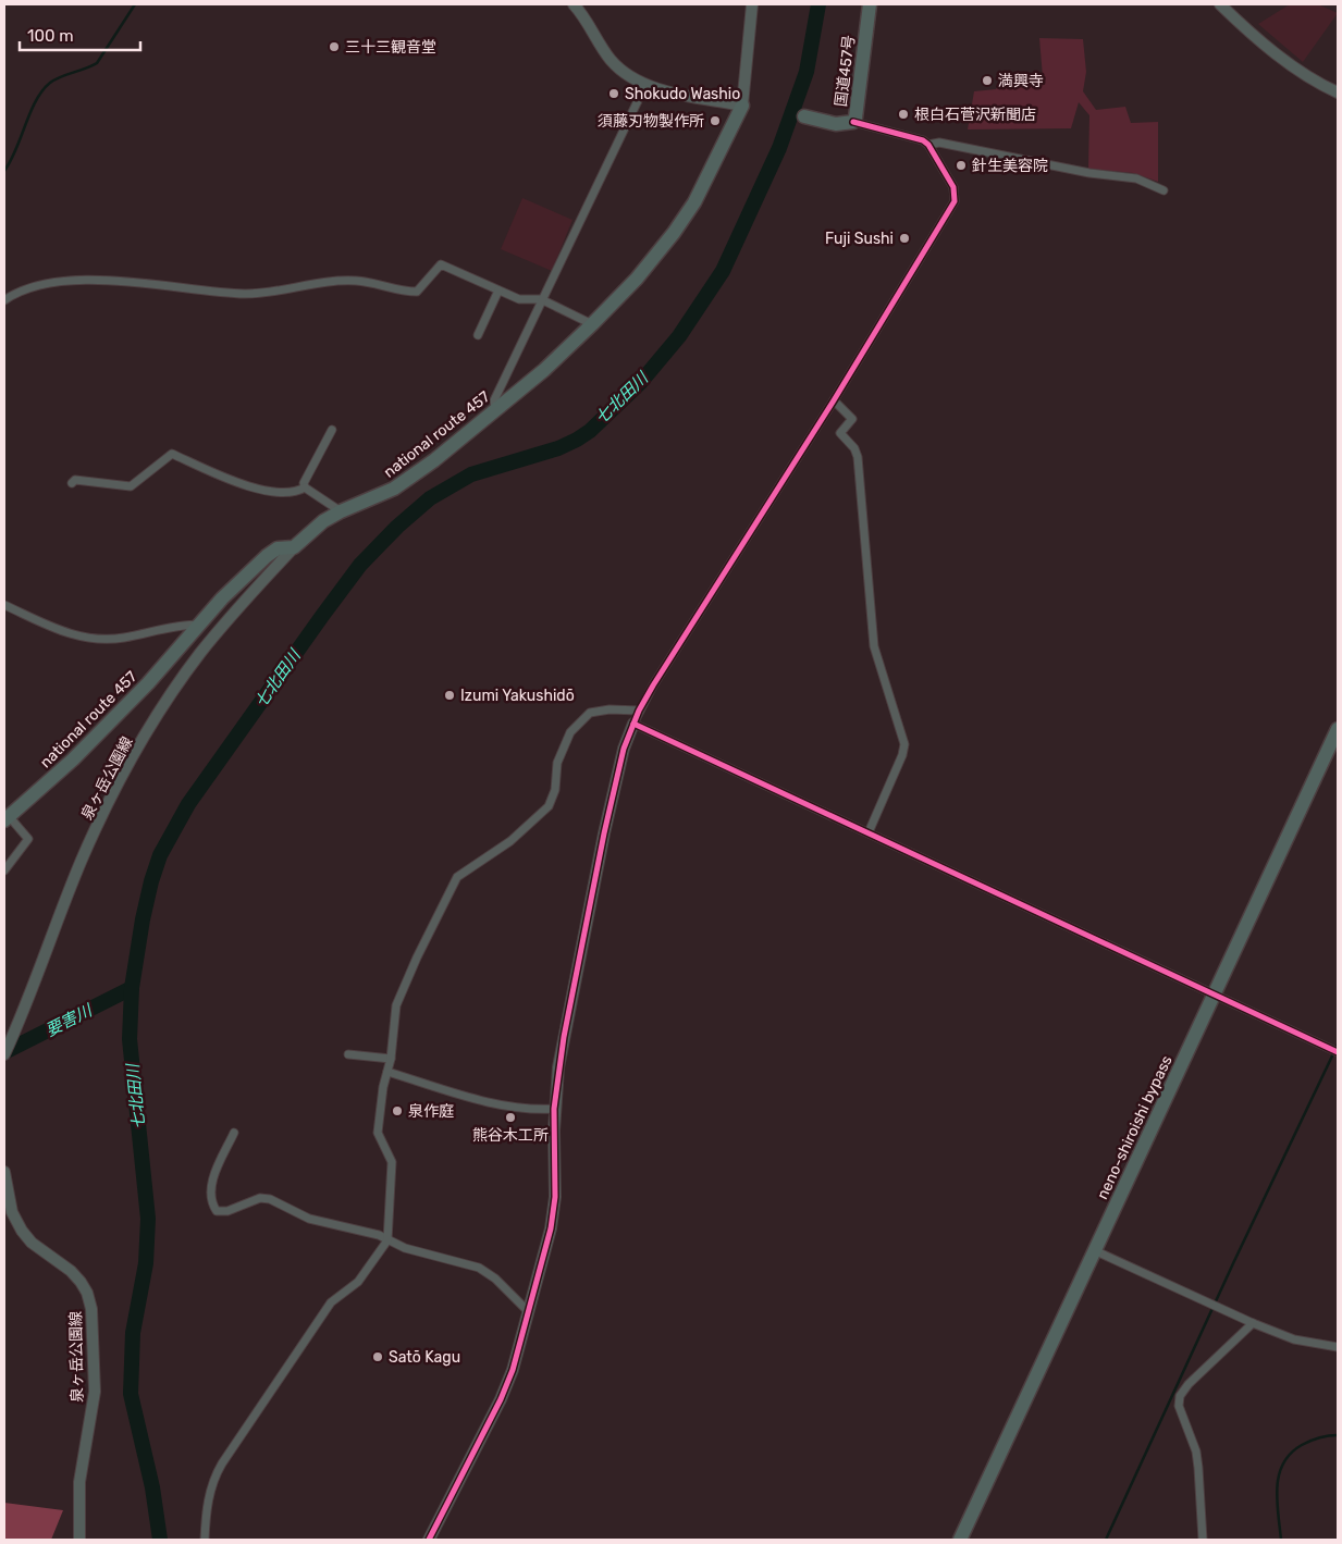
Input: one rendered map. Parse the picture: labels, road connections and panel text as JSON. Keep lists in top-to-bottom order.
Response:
{
  "streets": {
    "highway": ["国道457号", "national route 457", "neno-shiroishi bypass"],
    "main road": ["泉ヶ岳公園線"]
  },
  "crossings": [
    ["national route 457", "泉ヶ岳公園線"]
  ],
  "water": ["七北田川", "要害川"],
  "places": [
    "三十三観音堂",
    "満興寺",
    "Shokudo Washio",
    "根白石菅沢新聞店",
    "須藤刃物製作所",
    "針生美容院",
    "Fuji Sushi",
    "Izumi Yakushidō",
    "泉作庭",
    "熊谷木工所",
    "Satō Kagu"
  ],
  "scale_bar": "100 m"
}
